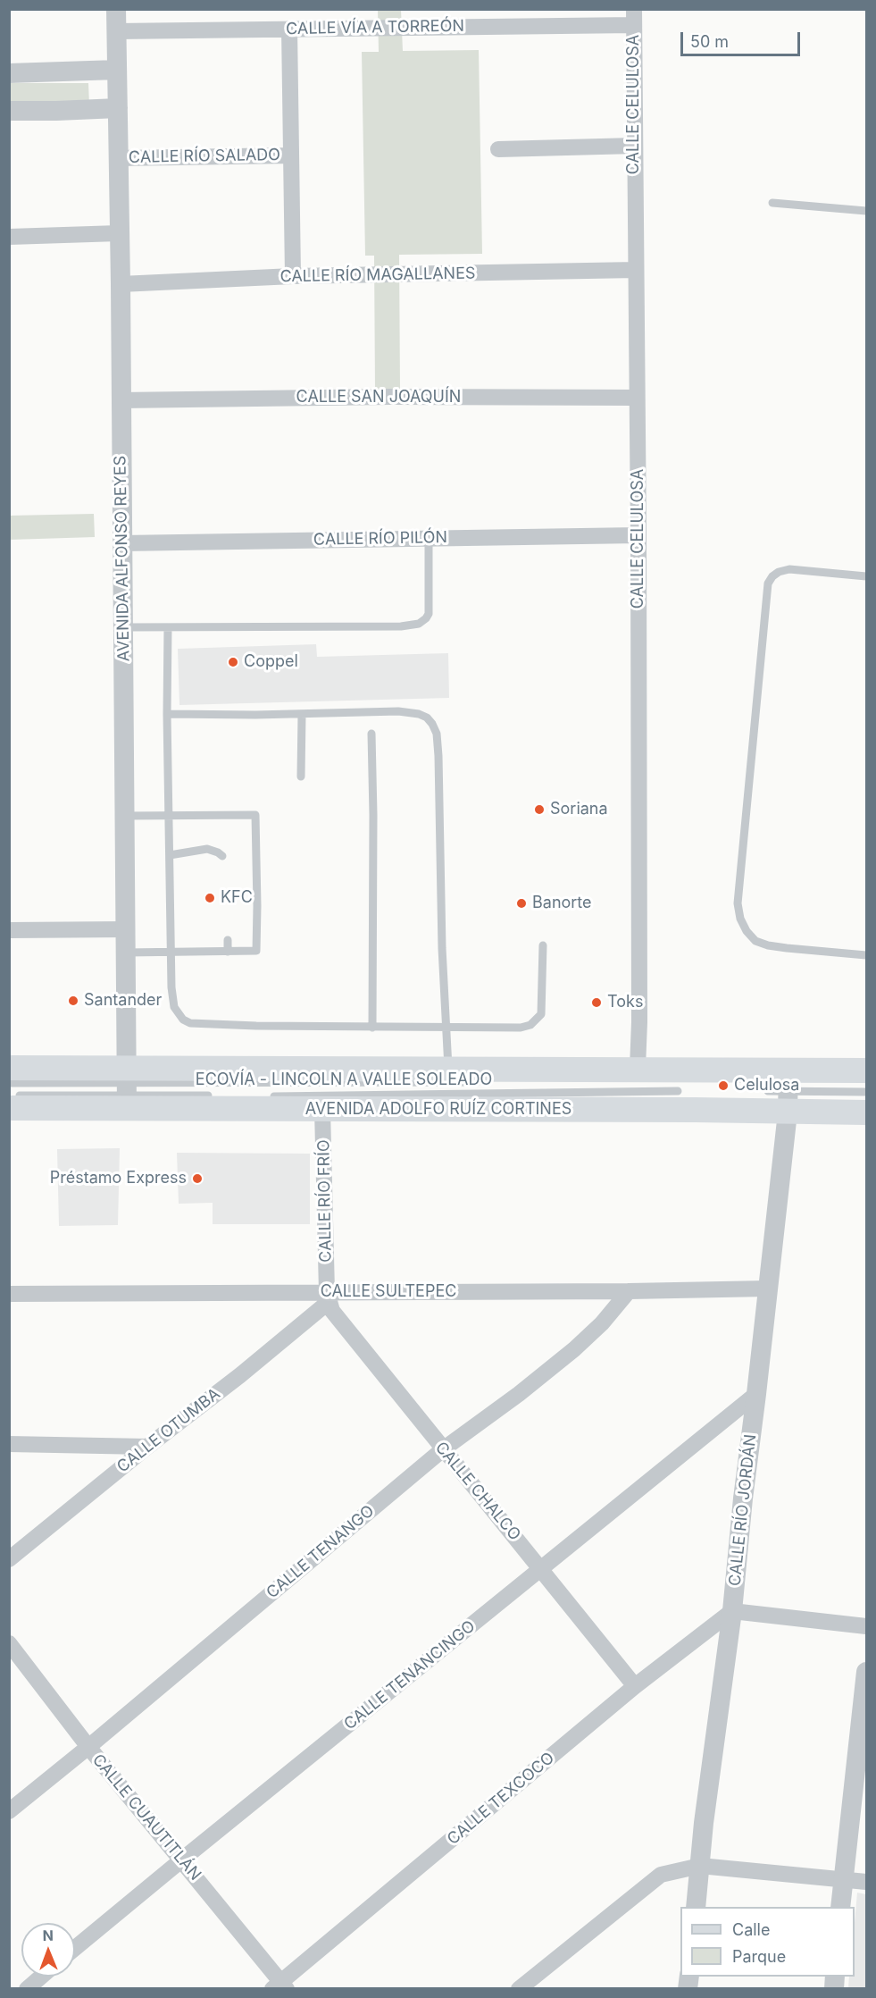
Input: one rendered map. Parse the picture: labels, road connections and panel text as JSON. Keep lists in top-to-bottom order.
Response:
{
  "streets": {
    "main road": ["AVENIDA ADOLFO RUÍZ CORTINES"],
    "street": [
      "CALLE VÍA A TORREÓN",
      "CALLE CELULOSA",
      "CALLE RÍO SALADO",
      "CALLE RÍO MAGALLANES",
      "CALLE SAN JOAQUÍN",
      "CALLE RÍO PILÓN",
      "AVENIDA ALFONSO REYES",
      "CALLE RÍO FRÍO",
      "CALLE SULTEPEC",
      "CALLE OTUMBA",
      "CALLE CHALCO",
      "CALLE RÍO JORDÁN",
      "CALLE TENANGO",
      "CALLE TENANCINGO",
      "CALLE TEXCOCO",
      "CALLE CUAUTITLÁN"
    ],
    "lane": ["ECOVÍA - LINCOLN A VALLE SOLEADO"]
  },
  "crossings": [
    ["CALLE VÍA A TORREÓN", "CALLE CELULOSA"],
    ["CALLE VÍA A TORREÓN", "AVENIDA ALFONSO REYES"],
    ["CALLE CELULOSA", "CALLE RÍO MAGALLANES"],
    ["CALLE CELULOSA", "CALLE SAN JOAQUÍN"],
    ["CALLE CELULOSA", "CALLE RÍO PILÓN"],
    ["CALLE CELULOSA", "AVENIDA ADOLFO RUÍZ CORTINES"],
    ["CALLE RÍO SALADO", "AVENIDA ALFONSO REYES"],
    ["CALLE RÍO MAGALLANES", "AVENIDA ALFONSO REYES"],
    ["CALLE SAN JOAQUÍN", "AVENIDA ALFONSO REYES"],
    ["CALLE RÍO PILÓN", "AVENIDA ALFONSO REYES"],
    ["AVENIDA ALFONSO REYES", "ECOVÍA - LINCOLN A VALLE SOLEADO"],
    ["AVENIDA ALFONSO REYES", "AVENIDA ADOLFO RUÍZ CORTINES"],
    ["ECOVÍA - LINCOLN A VALLE SOLEADO", "AVENIDA ADOLFO RUÍZ CORTINES"],
    ["AVENIDA ADOLFO RUÍZ CORTINES", "CALLE RÍO FRÍO"],
    ["AVENIDA ADOLFO RUÍZ CORTINES", "CALLE RÍO JORDÁN"],
    ["CALLE RÍO FRÍO", "CALLE SULTEPEC"],
    ["CALLE RÍO FRÍO", "CALLE OTUMBA"],
    ["CALLE RÍO FRÍO", "CALLE CHALCO"],
    ["CALLE SULTEPEC", "CALLE OTUMBA"],
    ["CALLE SULTEPEC", "CALLE CHALCO"],
    ["CALLE SULTEPEC", "CALLE RÍO JORDÁN"],
    ["CALLE SULTEPEC", "CALLE TENANGO"],
    ["CALLE OTUMBA", "CALLE CHALCO"],
    ["CALLE CHALCO", "CALLE TENANGO"],
    ["CALLE CHALCO", "CALLE TENANCINGO"],
    ["CALLE CHALCO", "CALLE TEXCOCO"],
    ["CALLE RÍO JORDÁN", "CALLE TENANCINGO"],
    ["CALLE RÍO JORDÁN", "CALLE TEXCOCO"],
    ["CALLE TENANGO", "CALLE CUAUTITLÁN"],
    ["CALLE TENANCINGO", "CALLE CUAUTITLÁN"],
    ["CALLE TEXCOCO", "CALLE CUAUTITLÁN"]
  ],
  "places": [
    "Coppel",
    "Soriana",
    "KFC",
    "Banorte",
    "Santander",
    "Toks",
    "Celulosa",
    "Préstamo Express"
  ],
  "legend": ["Calle", "Parque"],
  "scale_bar": "50 m",
  "north": "top"
}
